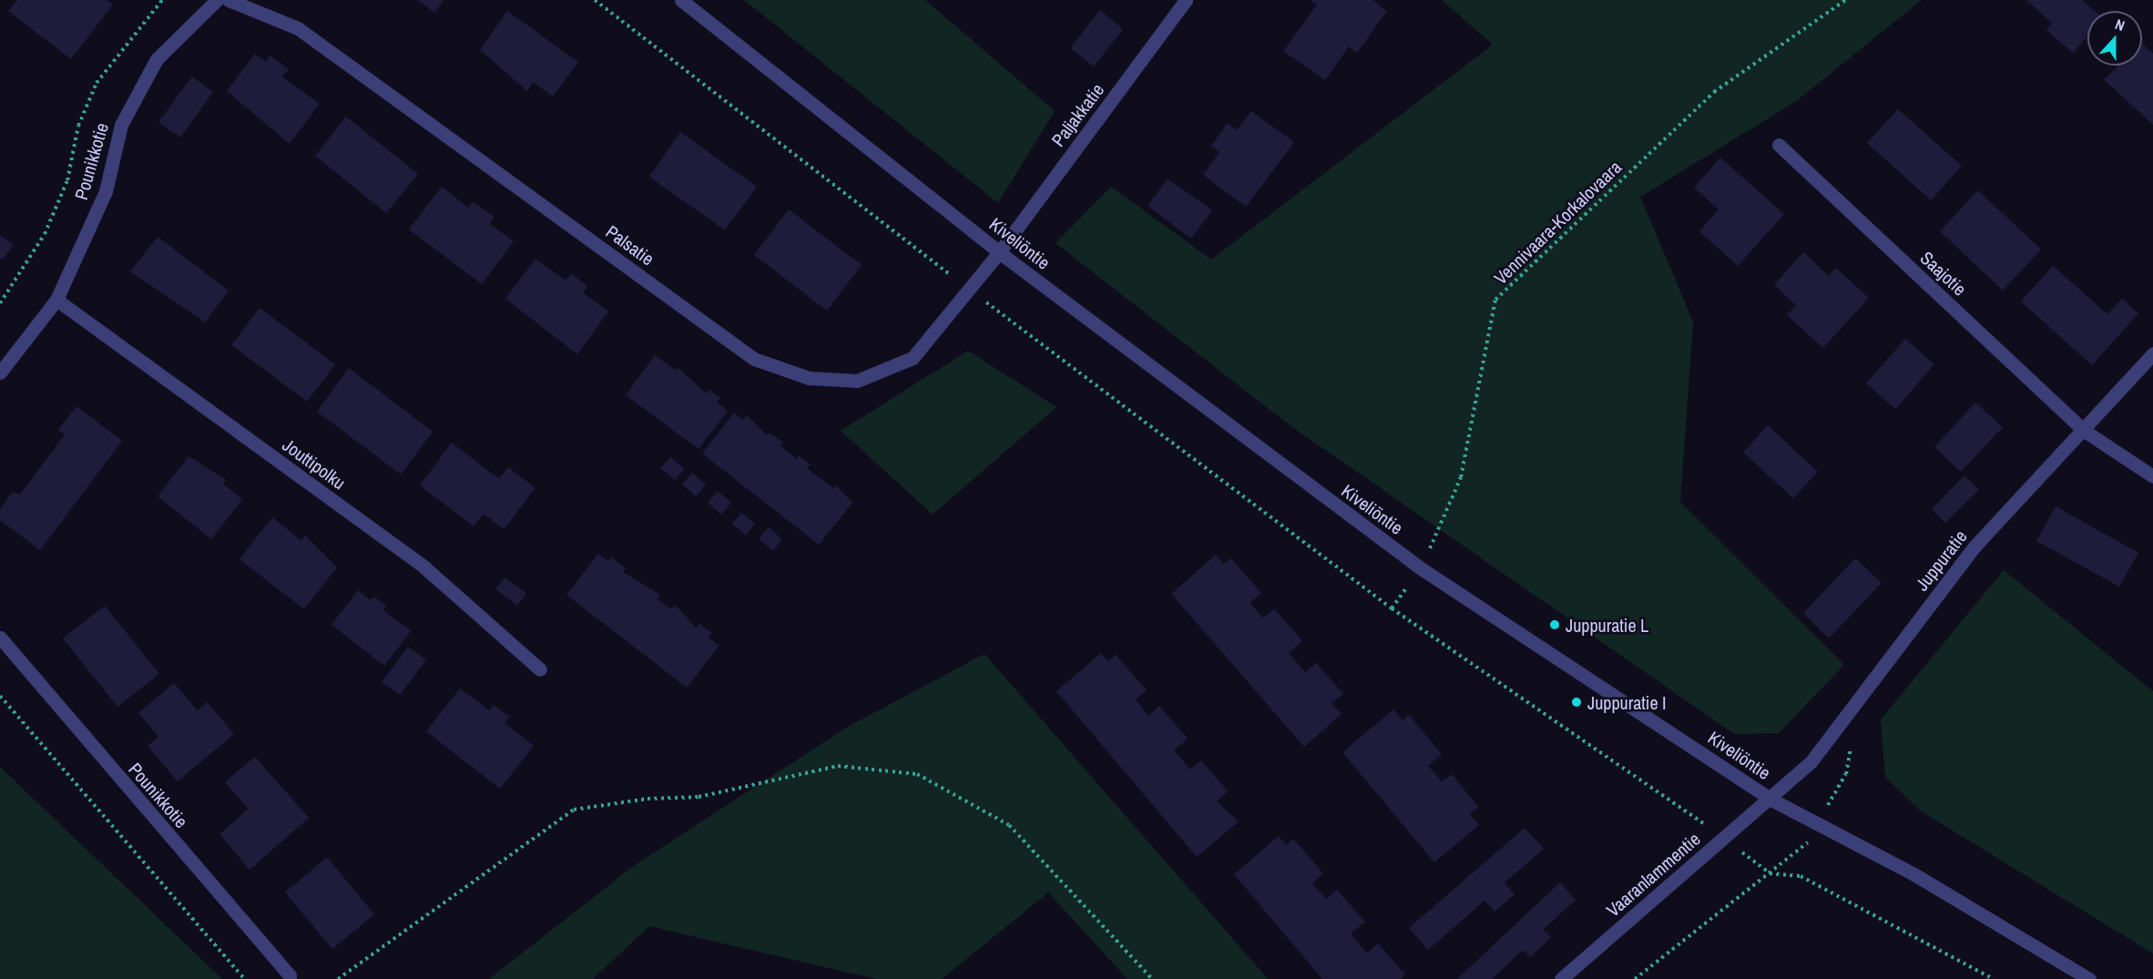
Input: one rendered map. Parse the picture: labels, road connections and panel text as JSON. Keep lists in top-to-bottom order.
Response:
{
  "streets": {
    "street": [
      "Paljakkatie",
      "Pounikkotie",
      "Kiveliöntie",
      "Palsatie",
      "Saajotie",
      "Jouttipolku",
      "Juppuratie",
      "Vaaranlammentie"
    ],
    "path": ["Vennivaara-Korkalovaara"]
  },
  "crossings": [
    ["Paljakkatie", "Kiveliöntie"],
    ["Paljakkatie", "Palsatie"],
    ["Pounikkotie", "Jouttipolku"],
    ["Vennivaara-Korkalovaara", "Kiveliöntie"],
    ["Kiveliöntie", "Palsatie"],
    ["Kiveliöntie", "Juppuratie"],
    ["Kiveliöntie", "Vaaranlammentie"],
    ["Saajotie", "Juppuratie"],
    ["Juppuratie", "Vaaranlammentie"]
  ],
  "places": ["Juppuratie L", "Juppuratie I"],
  "north": "top"
}
